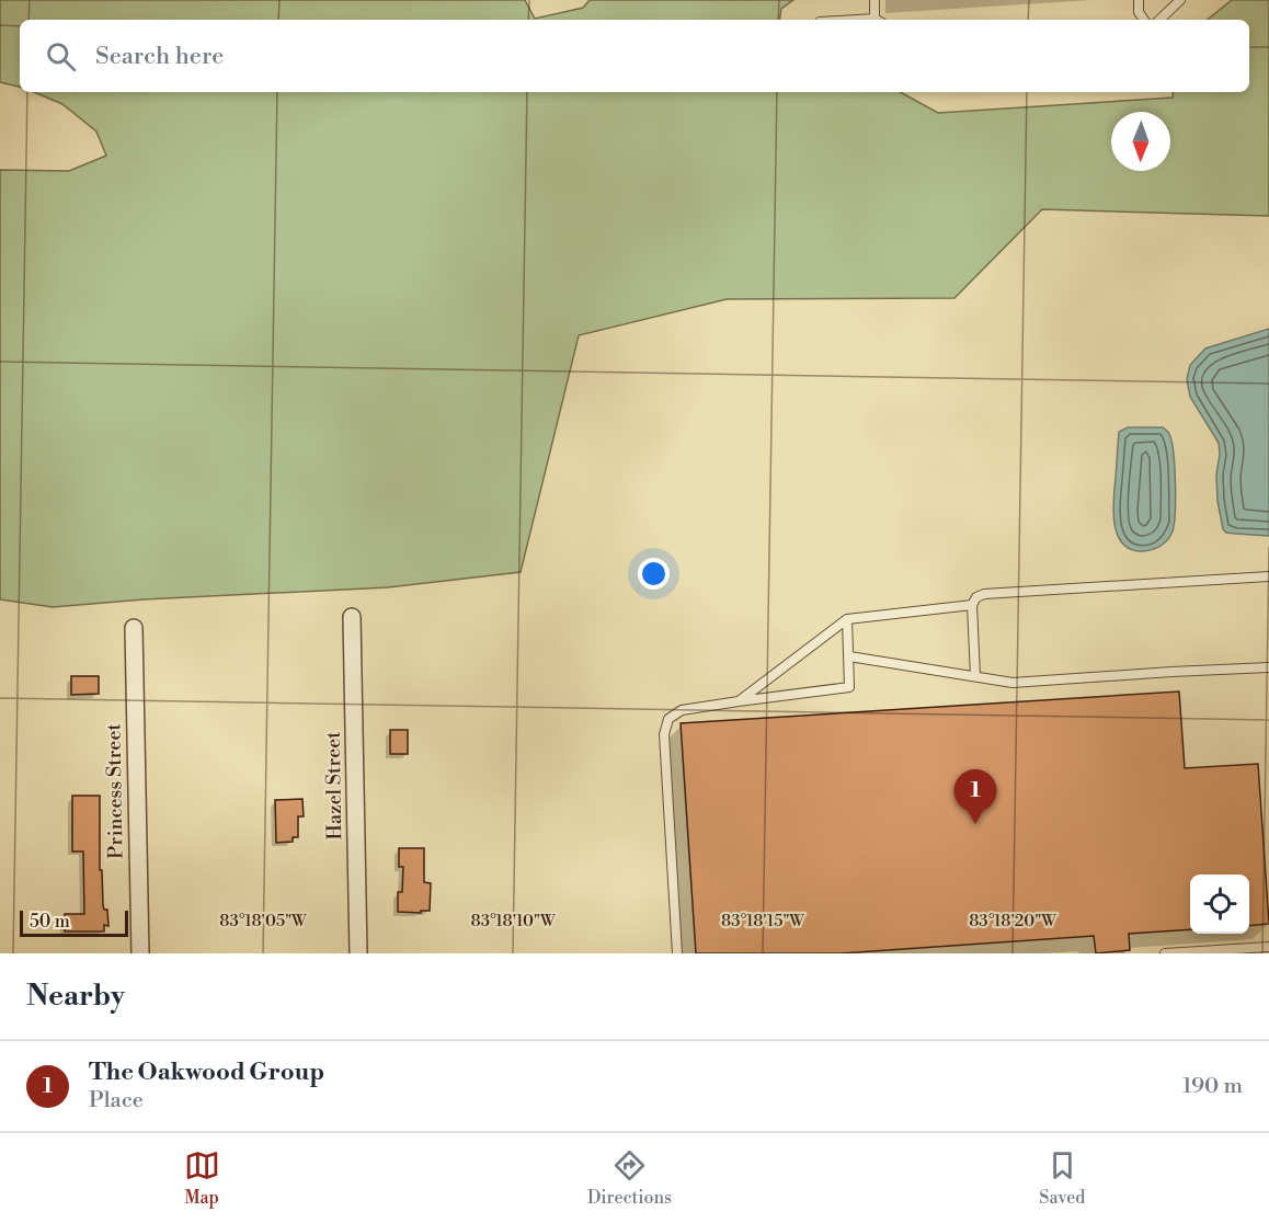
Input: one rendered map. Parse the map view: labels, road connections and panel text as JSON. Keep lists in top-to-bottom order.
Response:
{
  "streets": {
    "street": ["Hazel Street", "Princess Street"]
  },
  "scale_bar": "50 m",
  "north": "bottom",
  "page": {
    "search": "Search here",
    "pins": "1",
    "scale": "50 m",
    "heading": "Nearby",
    "list": [
      {
        "mark": "1",
        "name": "The Oakwood Group",
        "note": "Place",
        "value": "190 m"
      }
    ],
    "nav": ["Map", "Directions", "Saved"]
  },
  "coordinates": [
    "83°18'05\"W",
    "83°18'10\"W",
    "83°18'15\"W",
    "83°18'20\"W"
  ]
}
